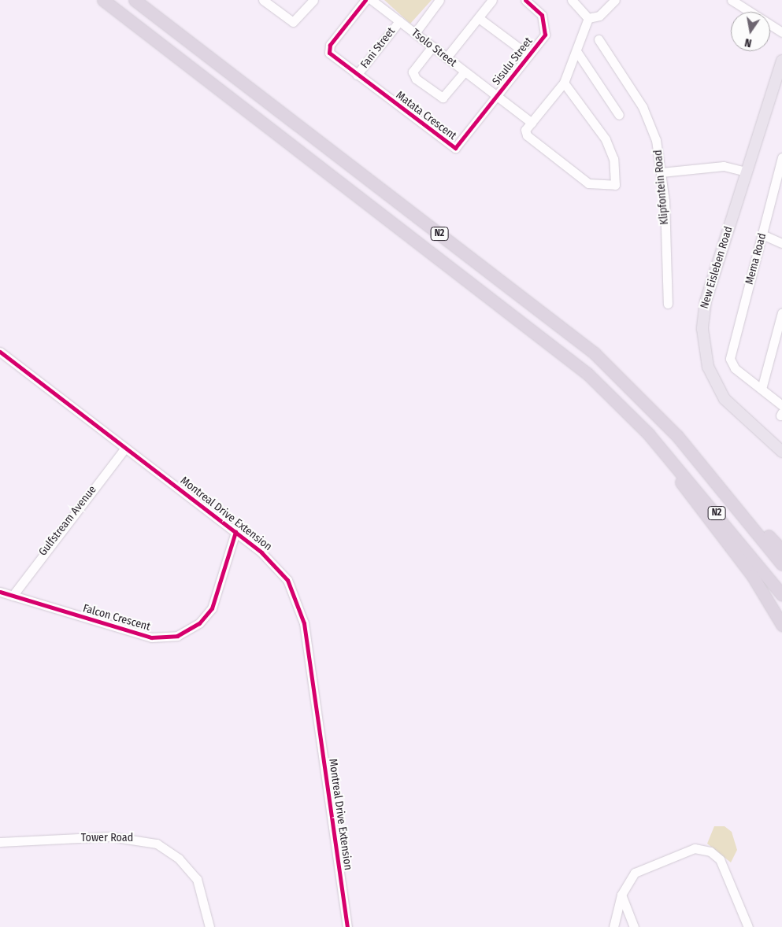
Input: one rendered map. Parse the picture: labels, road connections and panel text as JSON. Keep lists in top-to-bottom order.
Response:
{
  "streets": {
    "highway": ["N2"],
    "main road": ["New Eisleben Road"],
    "street": [
      "Fani Street",
      "Tsolo Street",
      "Sisulu Street",
      "Matata Crescent",
      "Klipfontein Road",
      "Mema Road",
      "Montreal Drive Extension",
      "Gulfstream Avenue",
      "Falcon Crescent",
      "Tower Road"
    ]
  },
  "crossings": [
    ["Fani Street", "Tsolo Street"],
    ["Fani Street", "Matata Crescent"],
    ["Tsolo Street", "Sisulu Street"],
    ["Tsolo Street", "Matata Crescent"],
    ["Sisulu Street", "Matata Crescent"],
    ["Montreal Drive Extension", "Gulfstream Avenue"],
    ["Montreal Drive Extension", "Falcon Crescent"],
    ["Gulfstream Avenue", "Falcon Crescent"]
  ],
  "north": "bottom"
}
